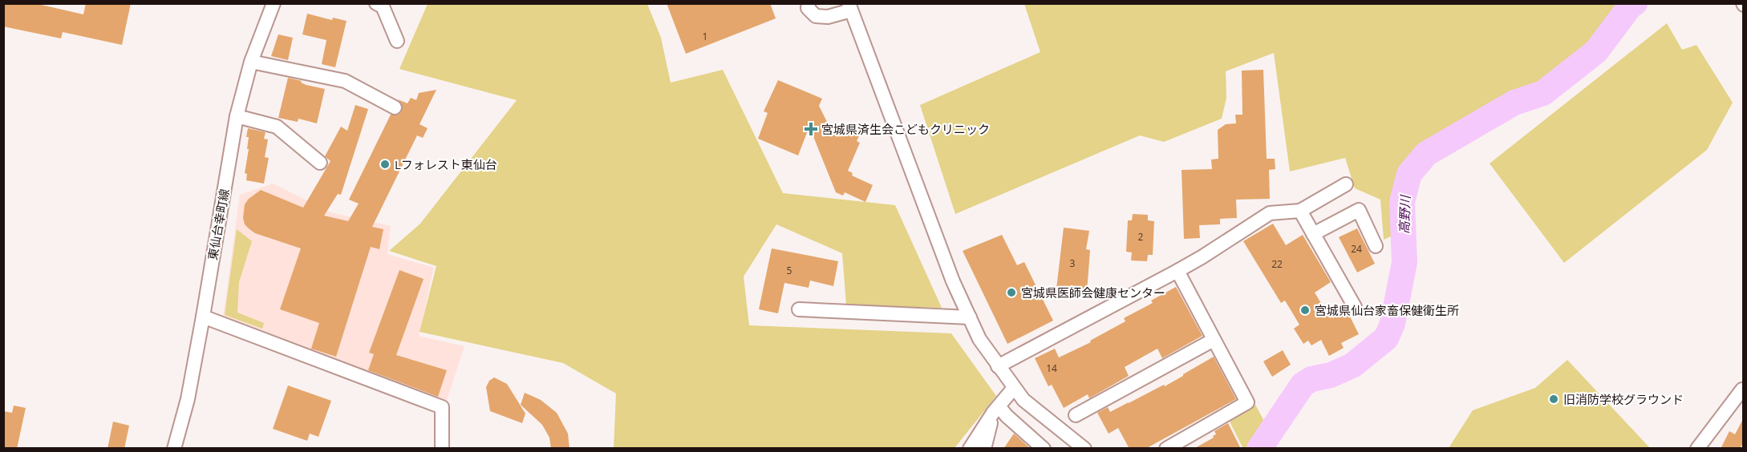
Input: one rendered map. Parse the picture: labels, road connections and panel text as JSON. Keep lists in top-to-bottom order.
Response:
{
  "streets": {
    "street": ["東仙台幸町線"]
  },
  "water": ["高野川"],
  "places": {
    "health": ["宮城県済生会こどもクリニック"],
    "other": [
      "Lフォレスト東仙台",
      "宮城県医師会健康センター",
      "宮城県仙台家畜保健衛生所",
      "旧消防学校グラウンド"
    ]
  },
  "house_numbers": [
    "1",
    "2",
    "24",
    "3",
    "22",
    "5",
    "14"
  ]
}
